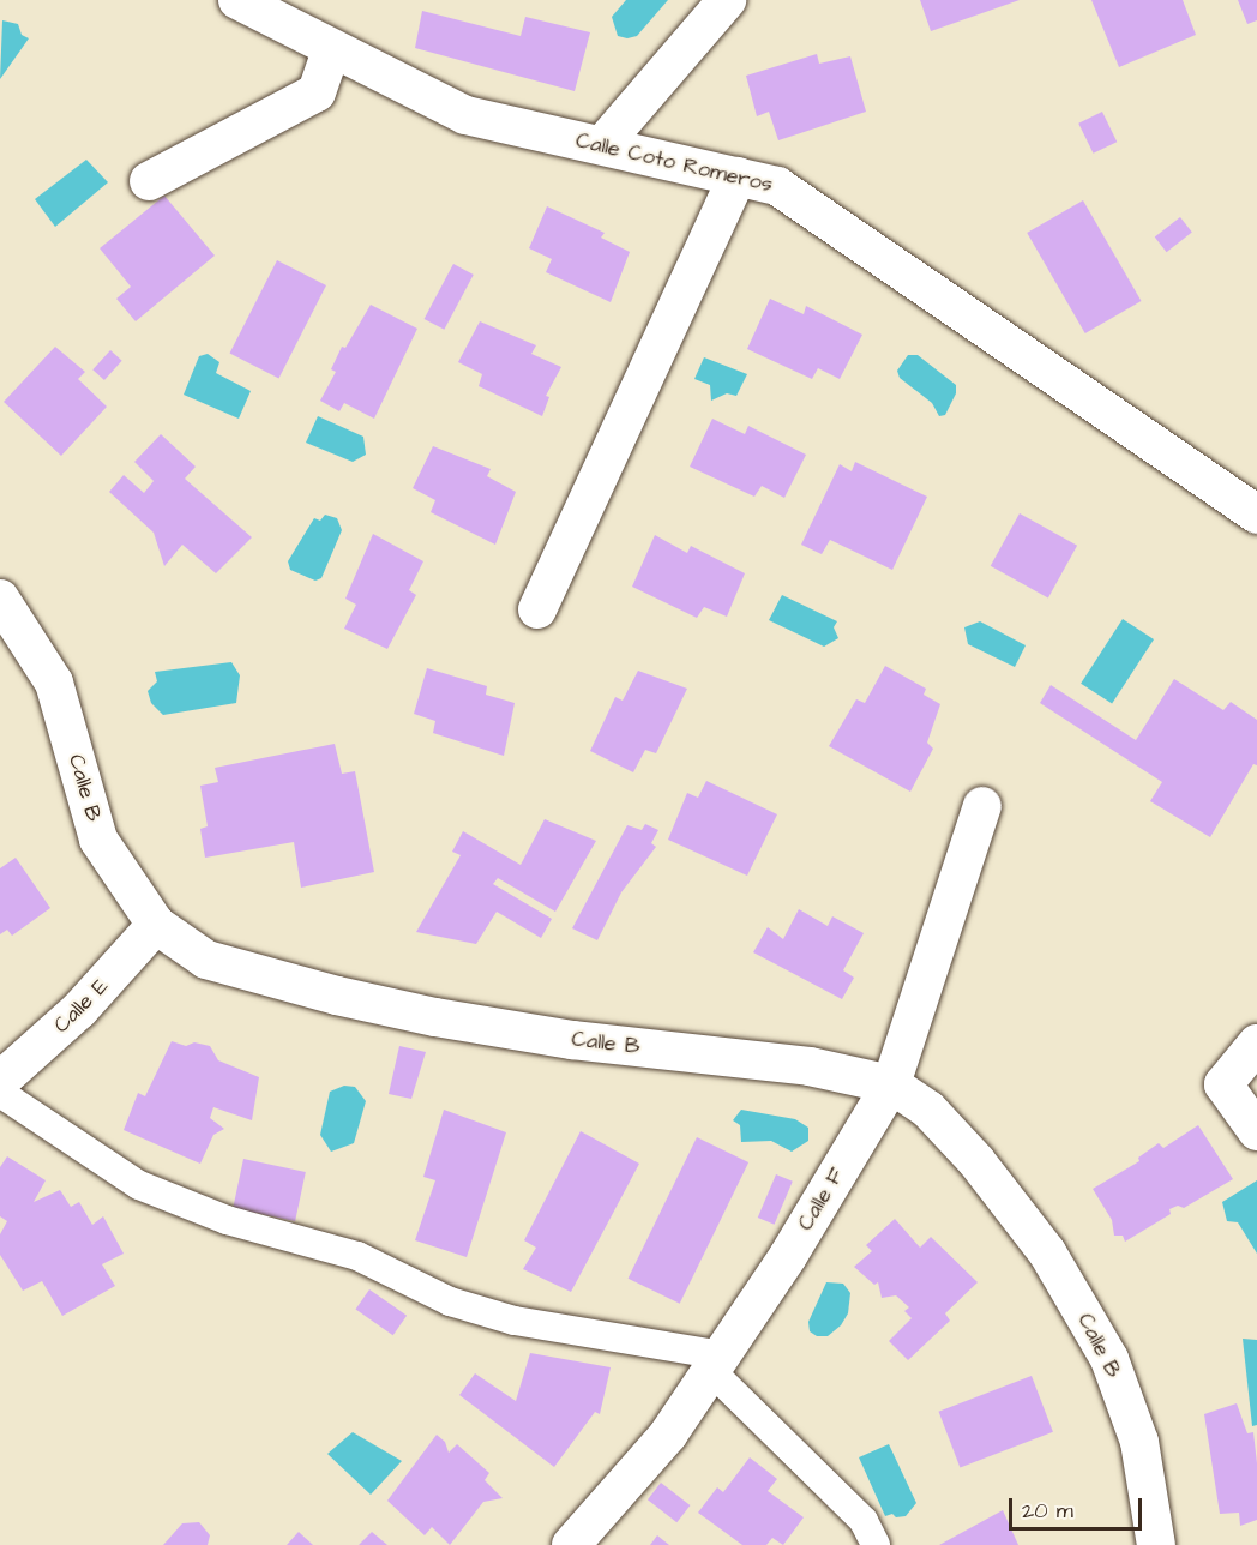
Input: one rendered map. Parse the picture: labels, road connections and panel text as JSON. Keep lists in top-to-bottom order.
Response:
{
  "streets": {
    "street": [
      "Calle Coto Romeros",
      "Calle B",
      "Calle E",
      "Calle F"
    ]
  },
  "crossings": [
    ["Calle B", "Calle E"],
    ["Calle B", "Calle F"]
  ],
  "scale_bar": "20 m"
}
